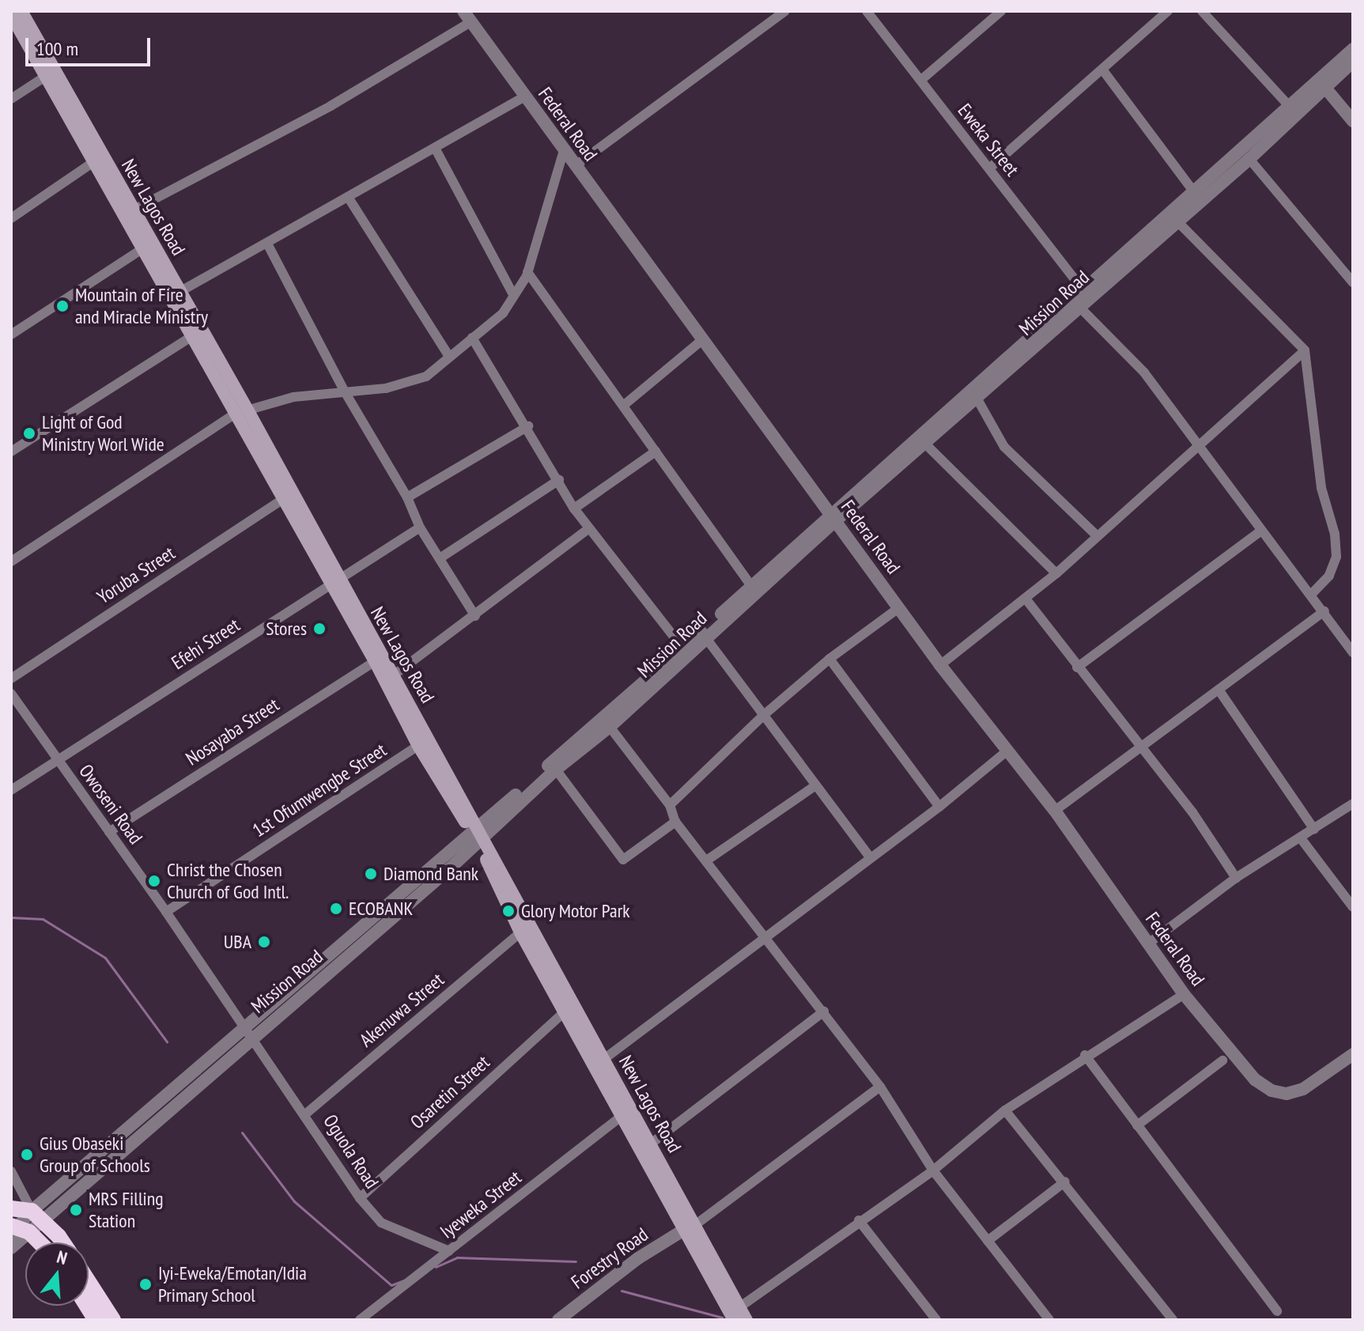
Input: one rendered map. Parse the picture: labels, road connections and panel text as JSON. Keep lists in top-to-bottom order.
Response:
{
  "streets": {
    "main road": ["New Lagos Road"],
    "street": [
      "Federal Road",
      "Eweka Street",
      "Mission Road",
      "Yoruba Street",
      "Efehi Street",
      "Nosayaba Street",
      "1st Ofumwengbe Street",
      "Owoseni Road",
      "Akenuwa Street",
      "Osaretin Street",
      "Oguola Road",
      "Iyeweka Street",
      "Forestry Road"
    ]
  },
  "crossings": [
    ["Federal Road", "Mission Road"],
    ["Eweka Street", "Mission Road"],
    ["New Lagos Road", "Mission Road"],
    ["New Lagos Road", "Yoruba Street"],
    ["New Lagos Road", "Efehi Street"],
    ["New Lagos Road", "Nosayaba Street"],
    ["New Lagos Road", "1st Ofumwengbe Street"],
    ["New Lagos Road", "Akenuwa Street"],
    ["New Lagos Road", "Osaretin Street"],
    ["New Lagos Road", "Iyeweka Street"],
    ["New Lagos Road", "Forestry Road"],
    ["Mission Road", "Owoseni Road"],
    ["Mission Road", "Oguola Road"],
    ["Efehi Street", "Owoseni Road"],
    ["Nosayaba Street", "Owoseni Road"],
    ["1st Ofumwengbe Street", "Owoseni Road"],
    ["Owoseni Road", "Oguola Road"],
    ["Akenuwa Street", "Oguola Road"],
    ["Osaretin Street", "Oguola Road"],
    ["Oguola Road", "Iyeweka Street"]
  ],
  "places": [
    "Mountain of Fire and Miracle Ministry",
    "Light of God Ministry Worl Wide",
    "Stores",
    "Diamond Bank",
    "Christ the Chosen Church of God Intl.",
    "ECOBANK",
    "Glory Motor Park",
    "UBA",
    "Gius Obaseki Group of Schools",
    "MRS Filling Station",
    "Iyi-Eweka/Emotan/Idia Primary School"
  ],
  "scale_bar": "100 m",
  "north": "top"
}
